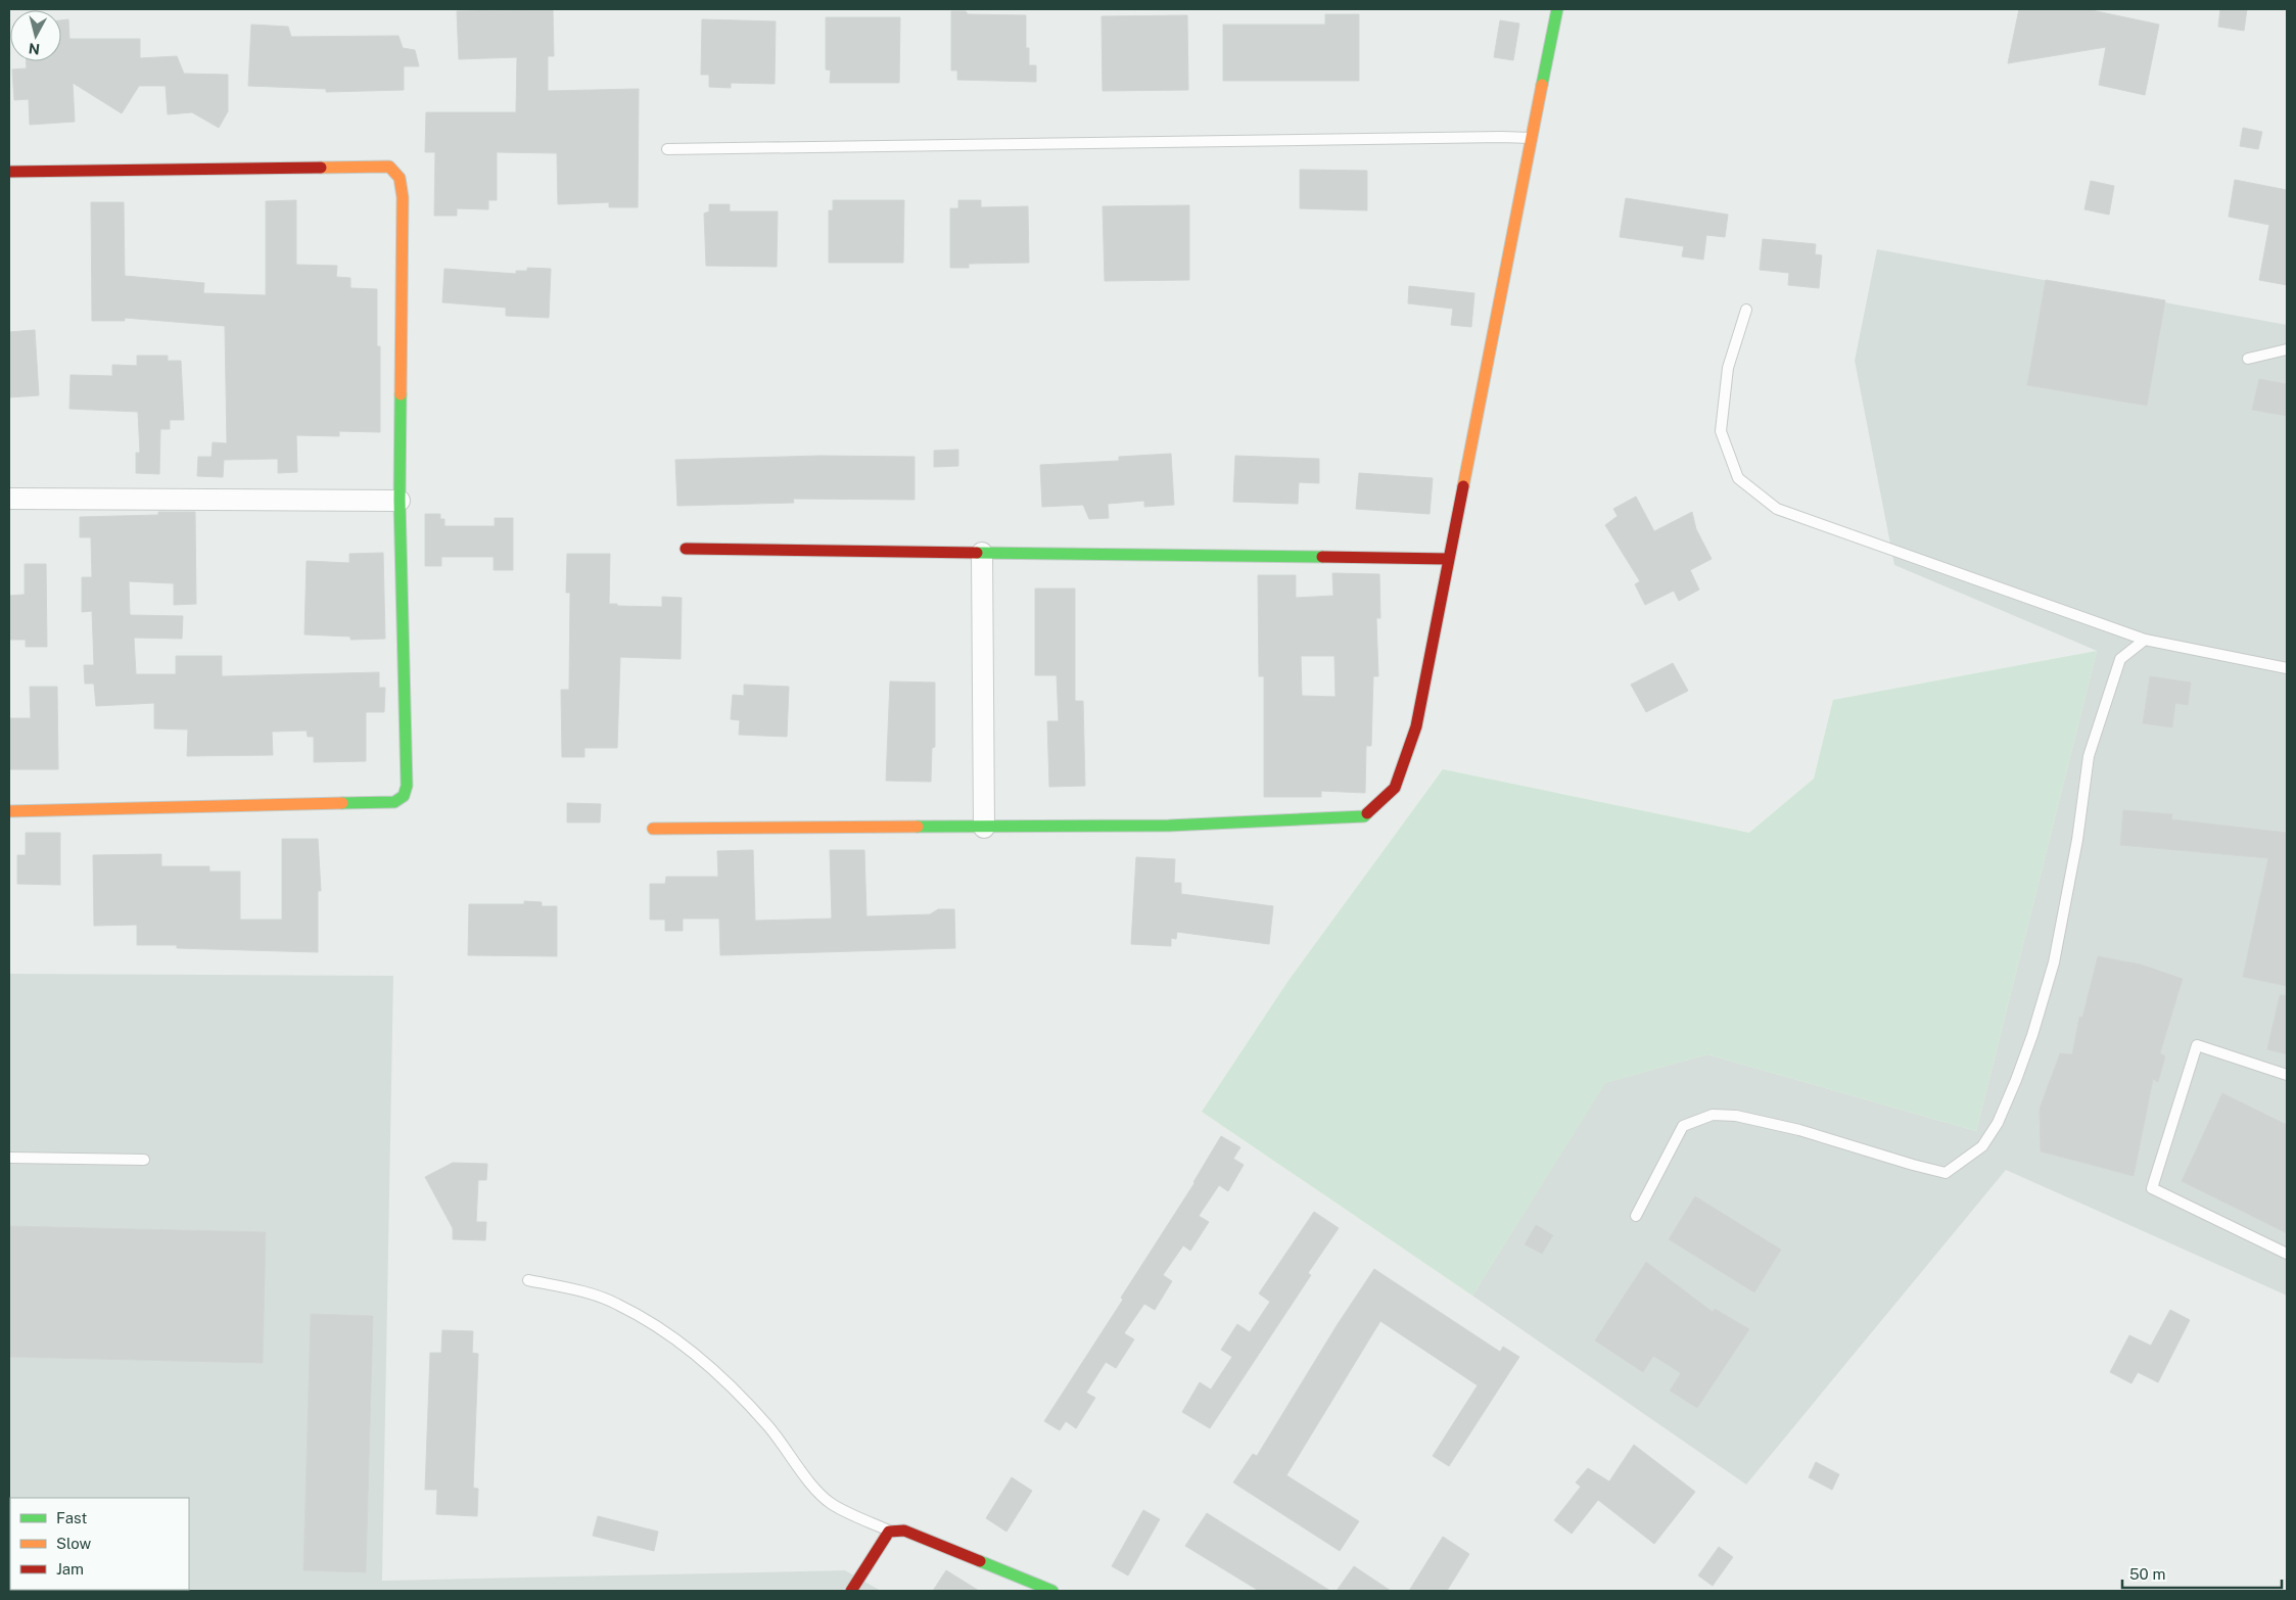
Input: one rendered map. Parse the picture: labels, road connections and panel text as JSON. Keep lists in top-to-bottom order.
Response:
{
  "legend": ["Fast", "Slow", "Jam"],
  "scale_bar": "50 m",
  "north": "bottom"
}
